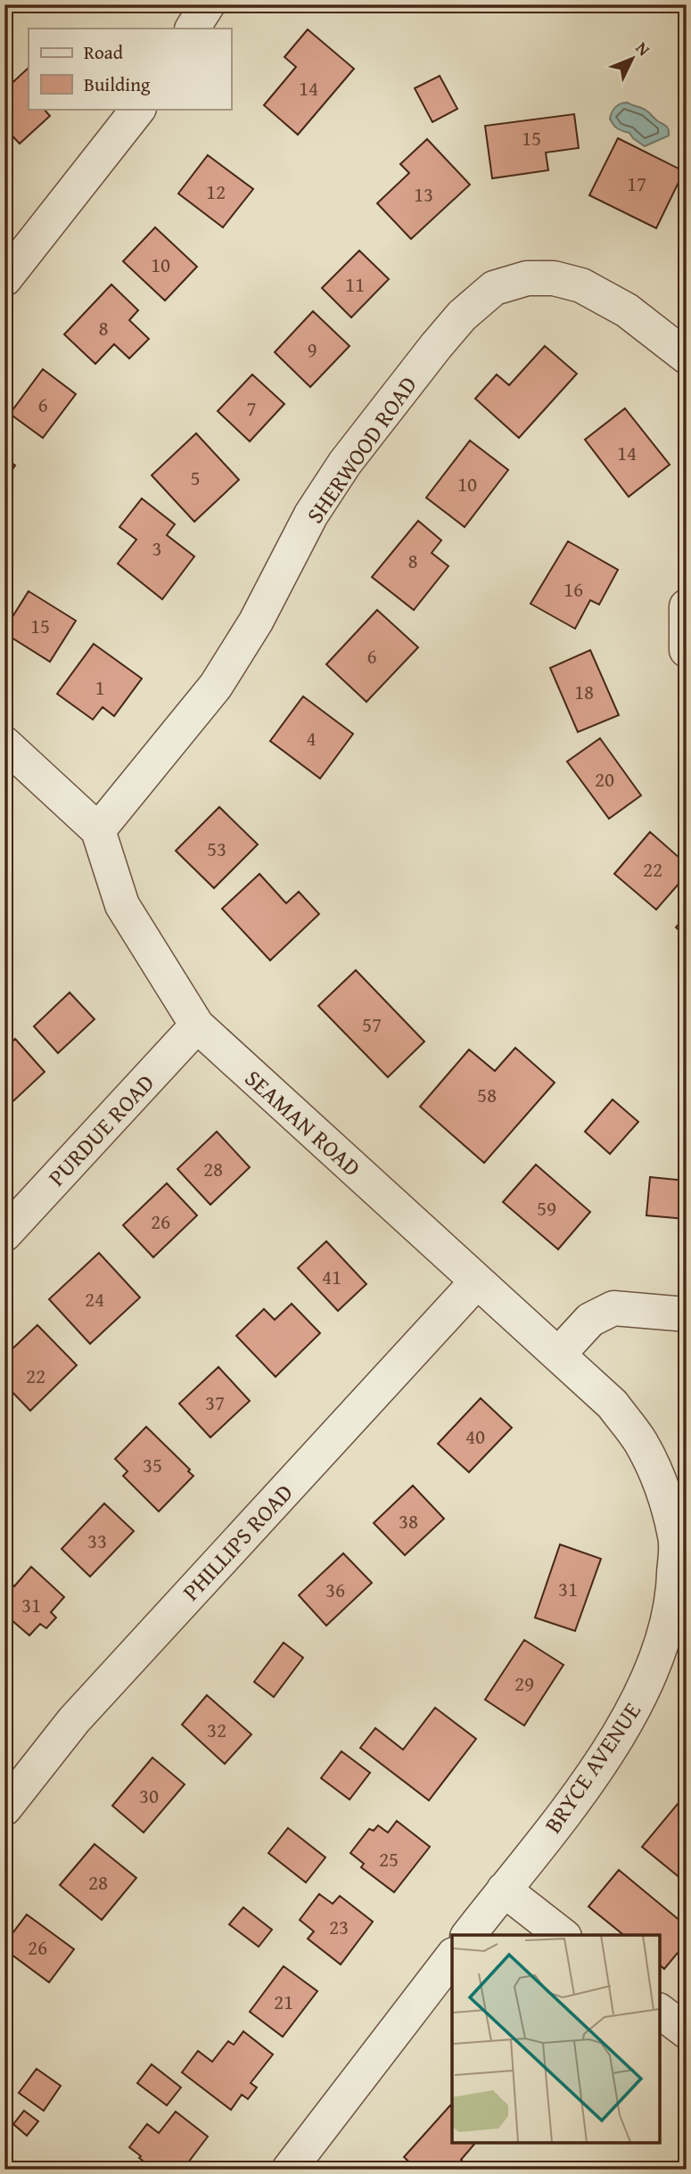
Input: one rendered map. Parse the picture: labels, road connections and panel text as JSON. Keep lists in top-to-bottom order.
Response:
{
  "streets": {
    "street": [
      "SHERWOOD ROAD",
      "SEAMAN ROAD",
      "PURDUE ROAD",
      "PHILLIPS ROAD",
      "BRYCE AVENUE"
    ]
  },
  "crossings": [
    ["SHERWOOD ROAD", "SEAMAN ROAD"],
    ["SEAMAN ROAD", "PURDUE ROAD"],
    ["SEAMAN ROAD", "PHILLIPS ROAD"],
    ["SEAMAN ROAD", "BRYCE AVENUE"]
  ],
  "house_numbers": [
    "14",
    "15",
    "17",
    "12",
    "13",
    "10",
    "11",
    "8",
    "9",
    "6",
    "7",
    "14",
    "5",
    "10",
    "3",
    "8",
    "16",
    "15",
    "6",
    "1",
    "18",
    "4",
    "20",
    "53",
    "22",
    "57",
    "58",
    "28",
    "59",
    "26",
    "41",
    "24",
    "22",
    "37",
    "40",
    "35",
    "38",
    "33",
    "31",
    "36",
    "31",
    "29",
    "32",
    "30",
    "25",
    "28",
    "23",
    "26",
    "21"
  ],
  "legend": ["Road", "Building"],
  "north": "top right"
}
